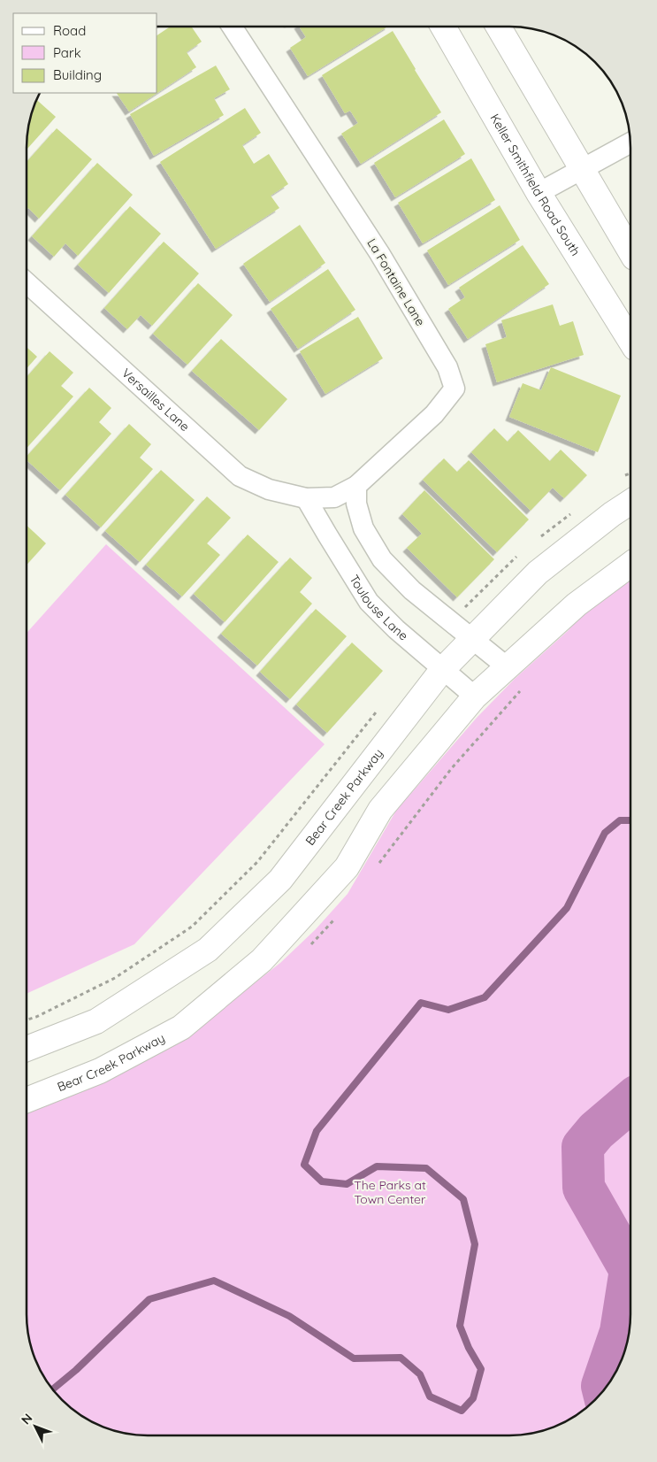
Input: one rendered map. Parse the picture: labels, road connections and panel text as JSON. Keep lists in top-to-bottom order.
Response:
{
  "streets": {
    "main road": ["Keller Smithfield Road South", "Bear Creek Parkway"],
    "street": ["La Fontaine Lane", "Versailles Lane", "Toulouse Lane"]
  },
  "crossings": [
    ["La Fontaine Lane", "Versailles Lane"],
    ["La Fontaine Lane", "Toulouse Lane"],
    ["Versailles Lane", "Toulouse Lane"],
    ["Toulouse Lane", "Bear Creek Parkway"]
  ],
  "parks": ["The Parks at Town Center"],
  "legend": ["Road", "Park", "Building"],
  "north": "top left"
}
